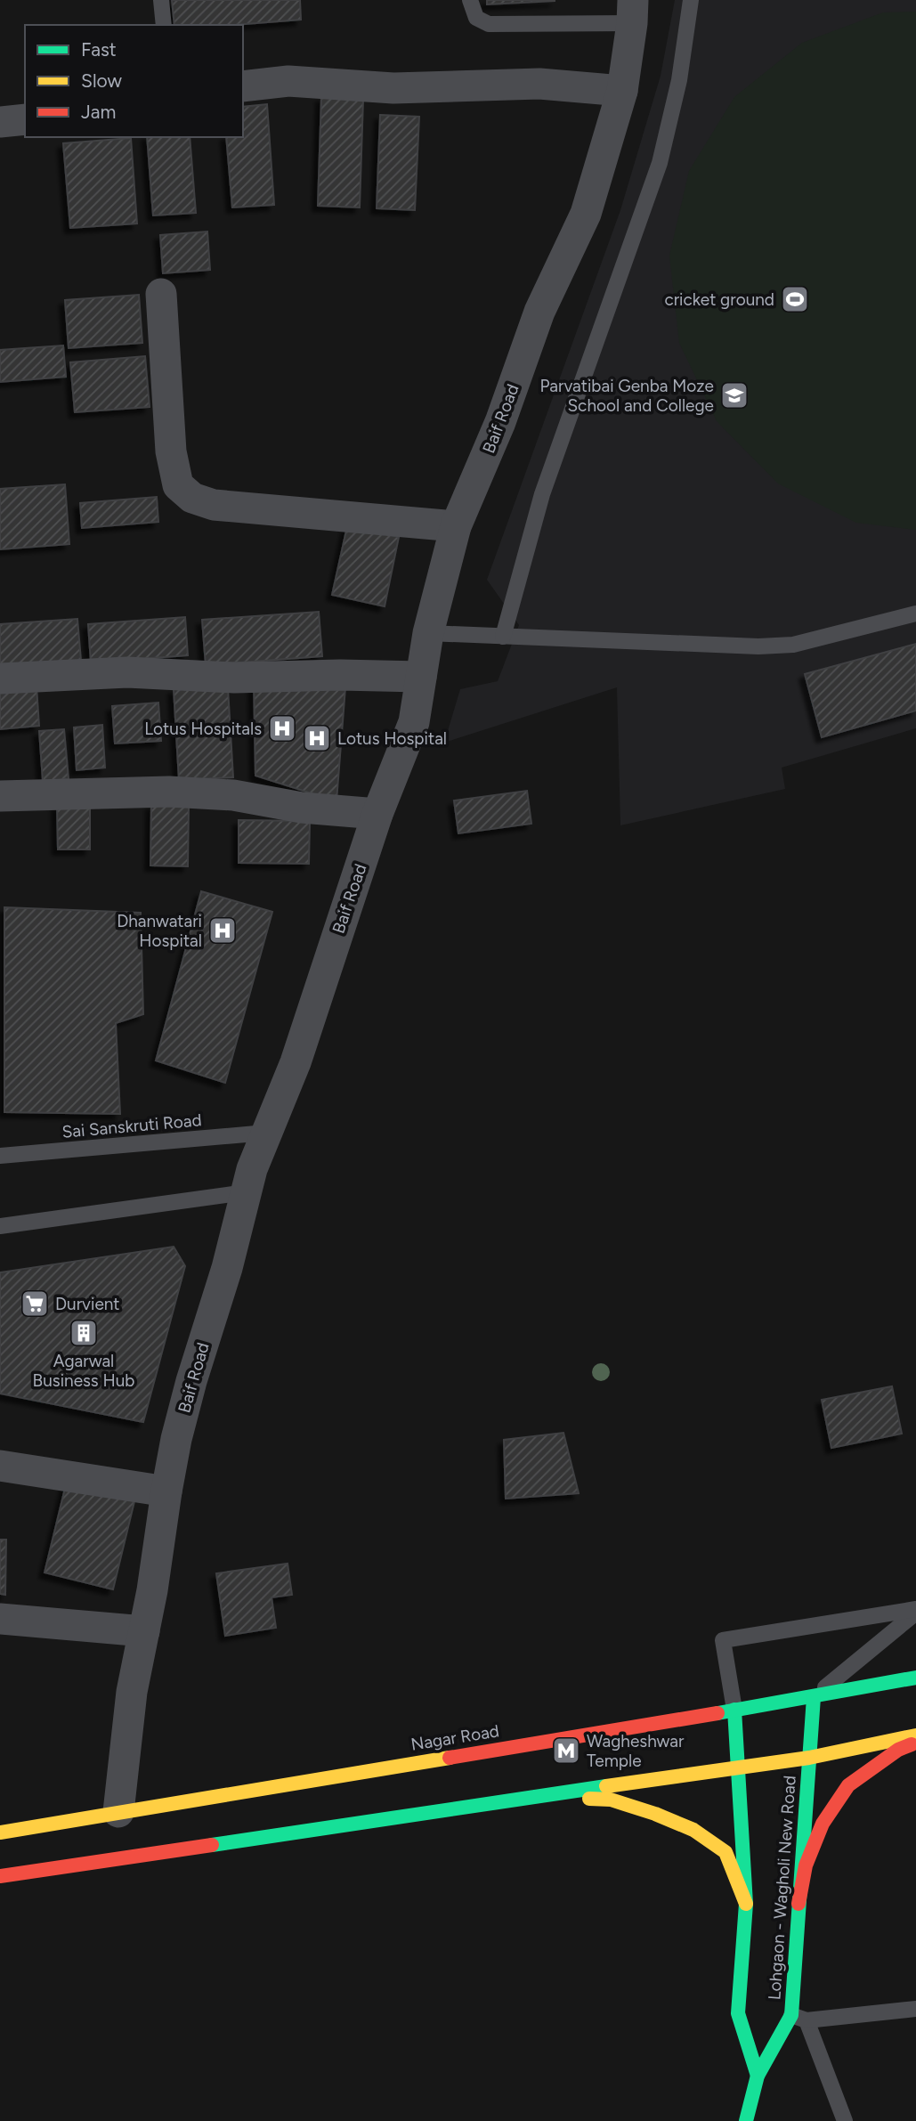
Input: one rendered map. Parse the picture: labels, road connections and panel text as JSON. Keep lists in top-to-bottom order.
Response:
{
  "streets": {
    "main road": ["Nagar Road", "Lohgaon - Wagholi New Road"],
    "street": ["Baif Road"],
    "lane": ["Sai Sanskruti Road"]
  },
  "crossings": [
    ["Baif Road", "Sai Sanskruti Road"],
    ["Baif Road", "Nagar Road"],
    ["Nagar Road", "Lohgaon - Wagholi New Road"]
  ],
  "places": {
    "sports": ["cricket ground"],
    "school or university": ["Parvatibai Genba Moze School and College"],
    "hospital": ["Lotus Hospitals", "Lotus Hospital", "Dhanwatari Hospital"],
    "supermarket": ["Durvient"],
    "building": ["Agarwal Business Hub"],
    "metro station": ["Wagheshwar Temple"]
  },
  "legend": ["Fast", "Slow", "Jam"]
}
